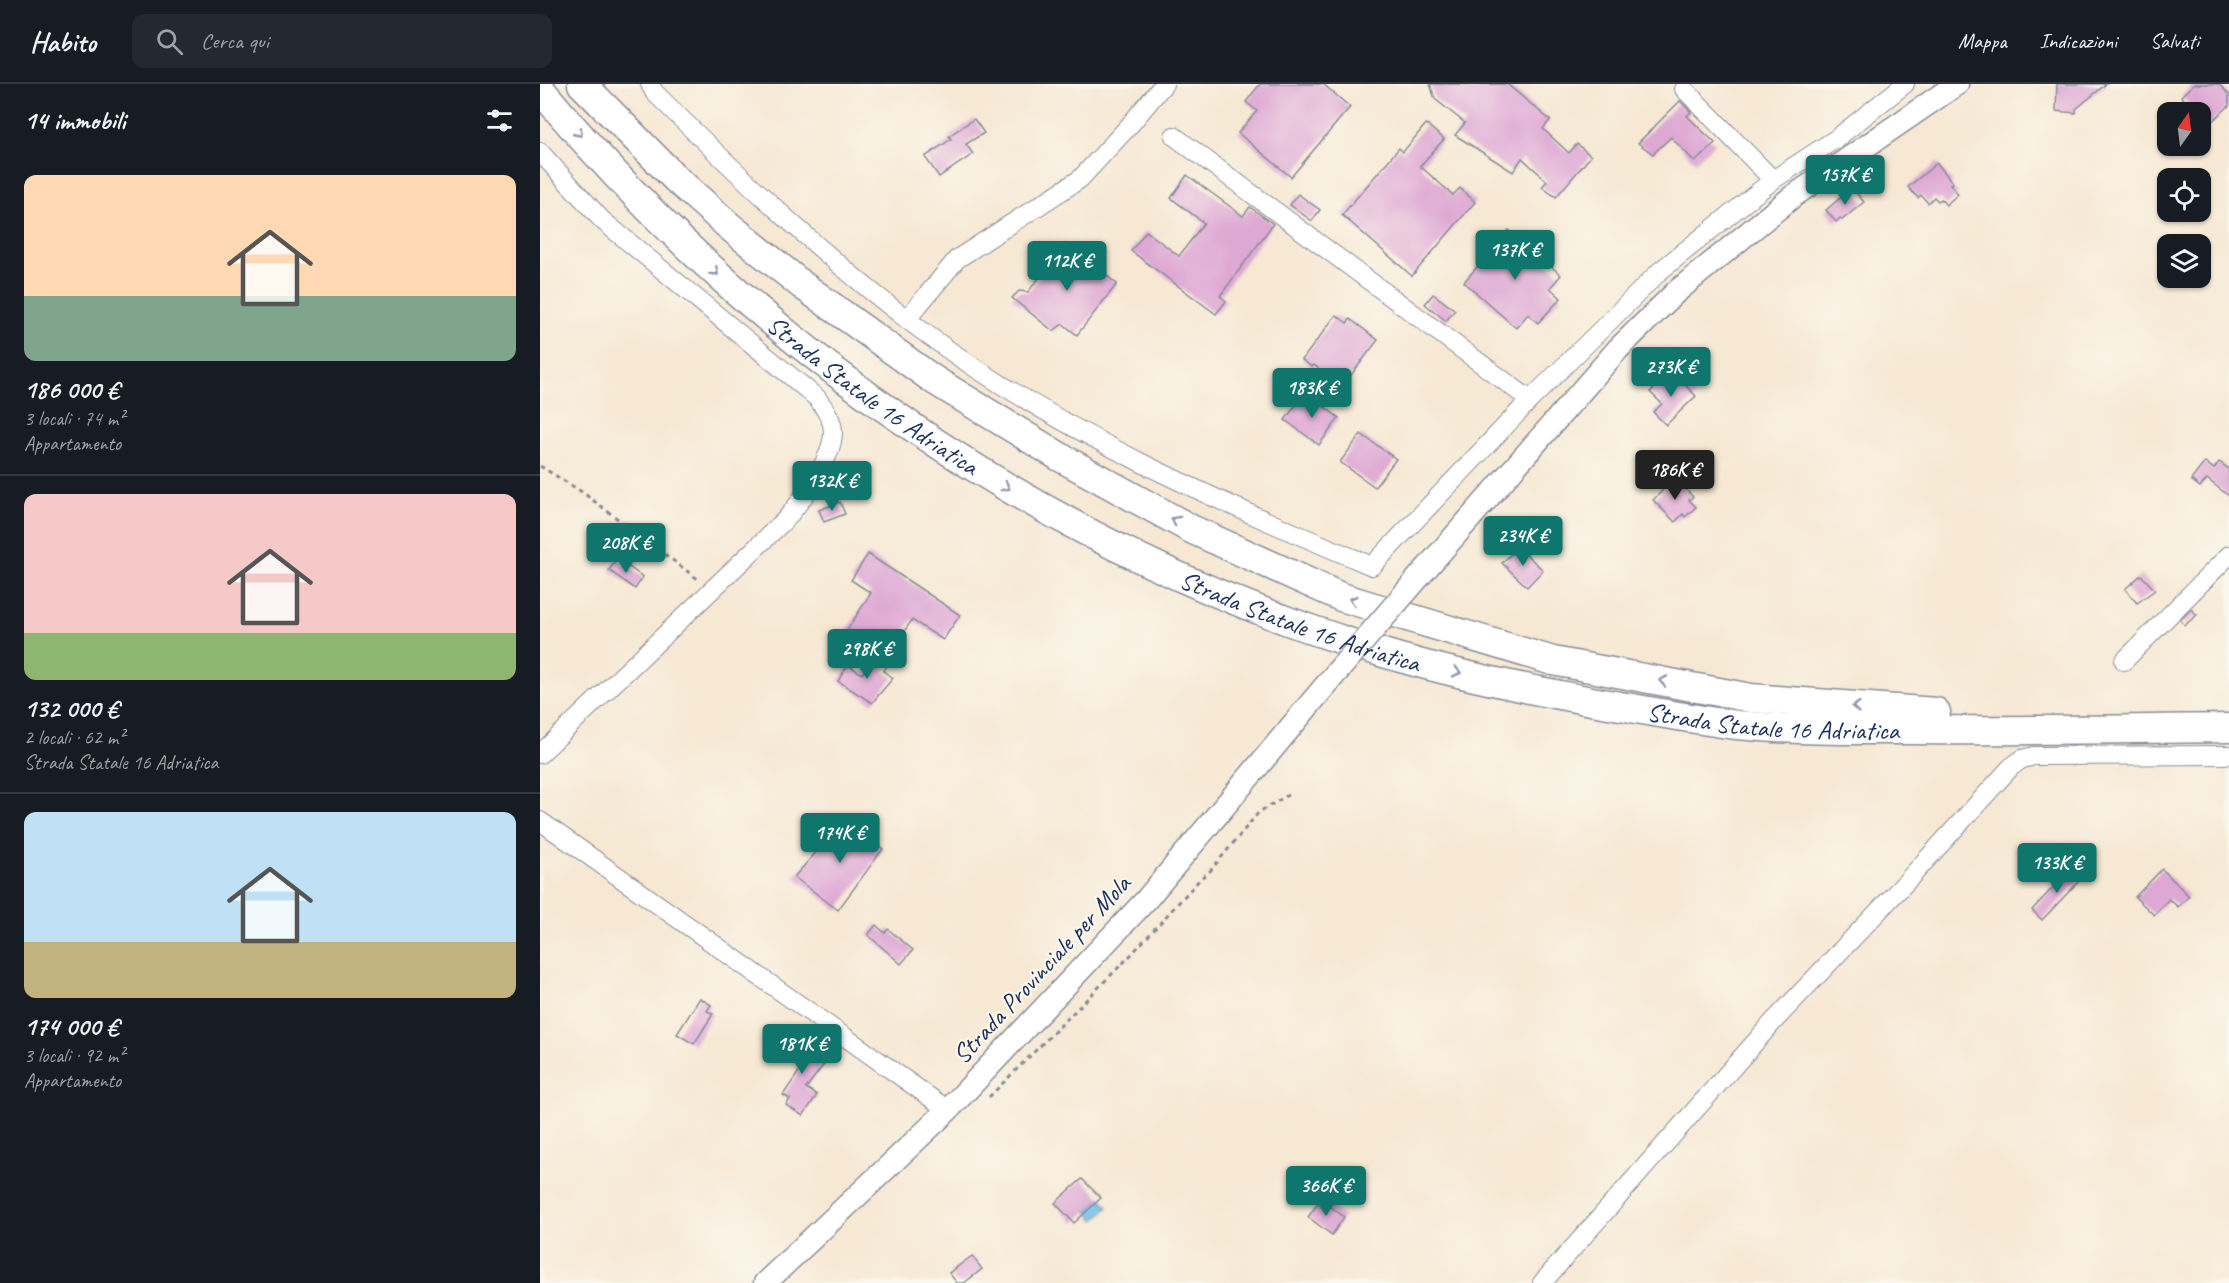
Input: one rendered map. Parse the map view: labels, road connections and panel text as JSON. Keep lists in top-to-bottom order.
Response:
{
  "streets": {
    "highway": ["Strada Statale 16 Adriatica"],
    "street": ["Strada Provinciale per Mola"]
  },
  "north": "top",
  "page": {
    "header": "Habito",
    "search": "Cerca qui",
    "nav": ["Mappa", "Indicazioni", "Salvati"],
    "heading": "14 immobili",
    "price": [
      "157K €",
      "137K €",
      "112K €",
      "273K €",
      "183K €",
      "186K €",
      "132K €",
      "234K €",
      "208K €",
      "298K €",
      "174K €",
      "133K €",
      "181K €",
      "366K €"
    ],
    "list": [
      {
        "name": "186 000 €",
        "note": "3 locali · 74 m² · Appartamento"
      },
      {
        "name": "132 000 €",
        "note": "2 locali · 62 m² · Strada Statale 16 Adriatica"
      },
      {
        "name": "174 000 €",
        "note": "3 locali · 92 m² · Appartamento"
      }
    ]
  }
}
